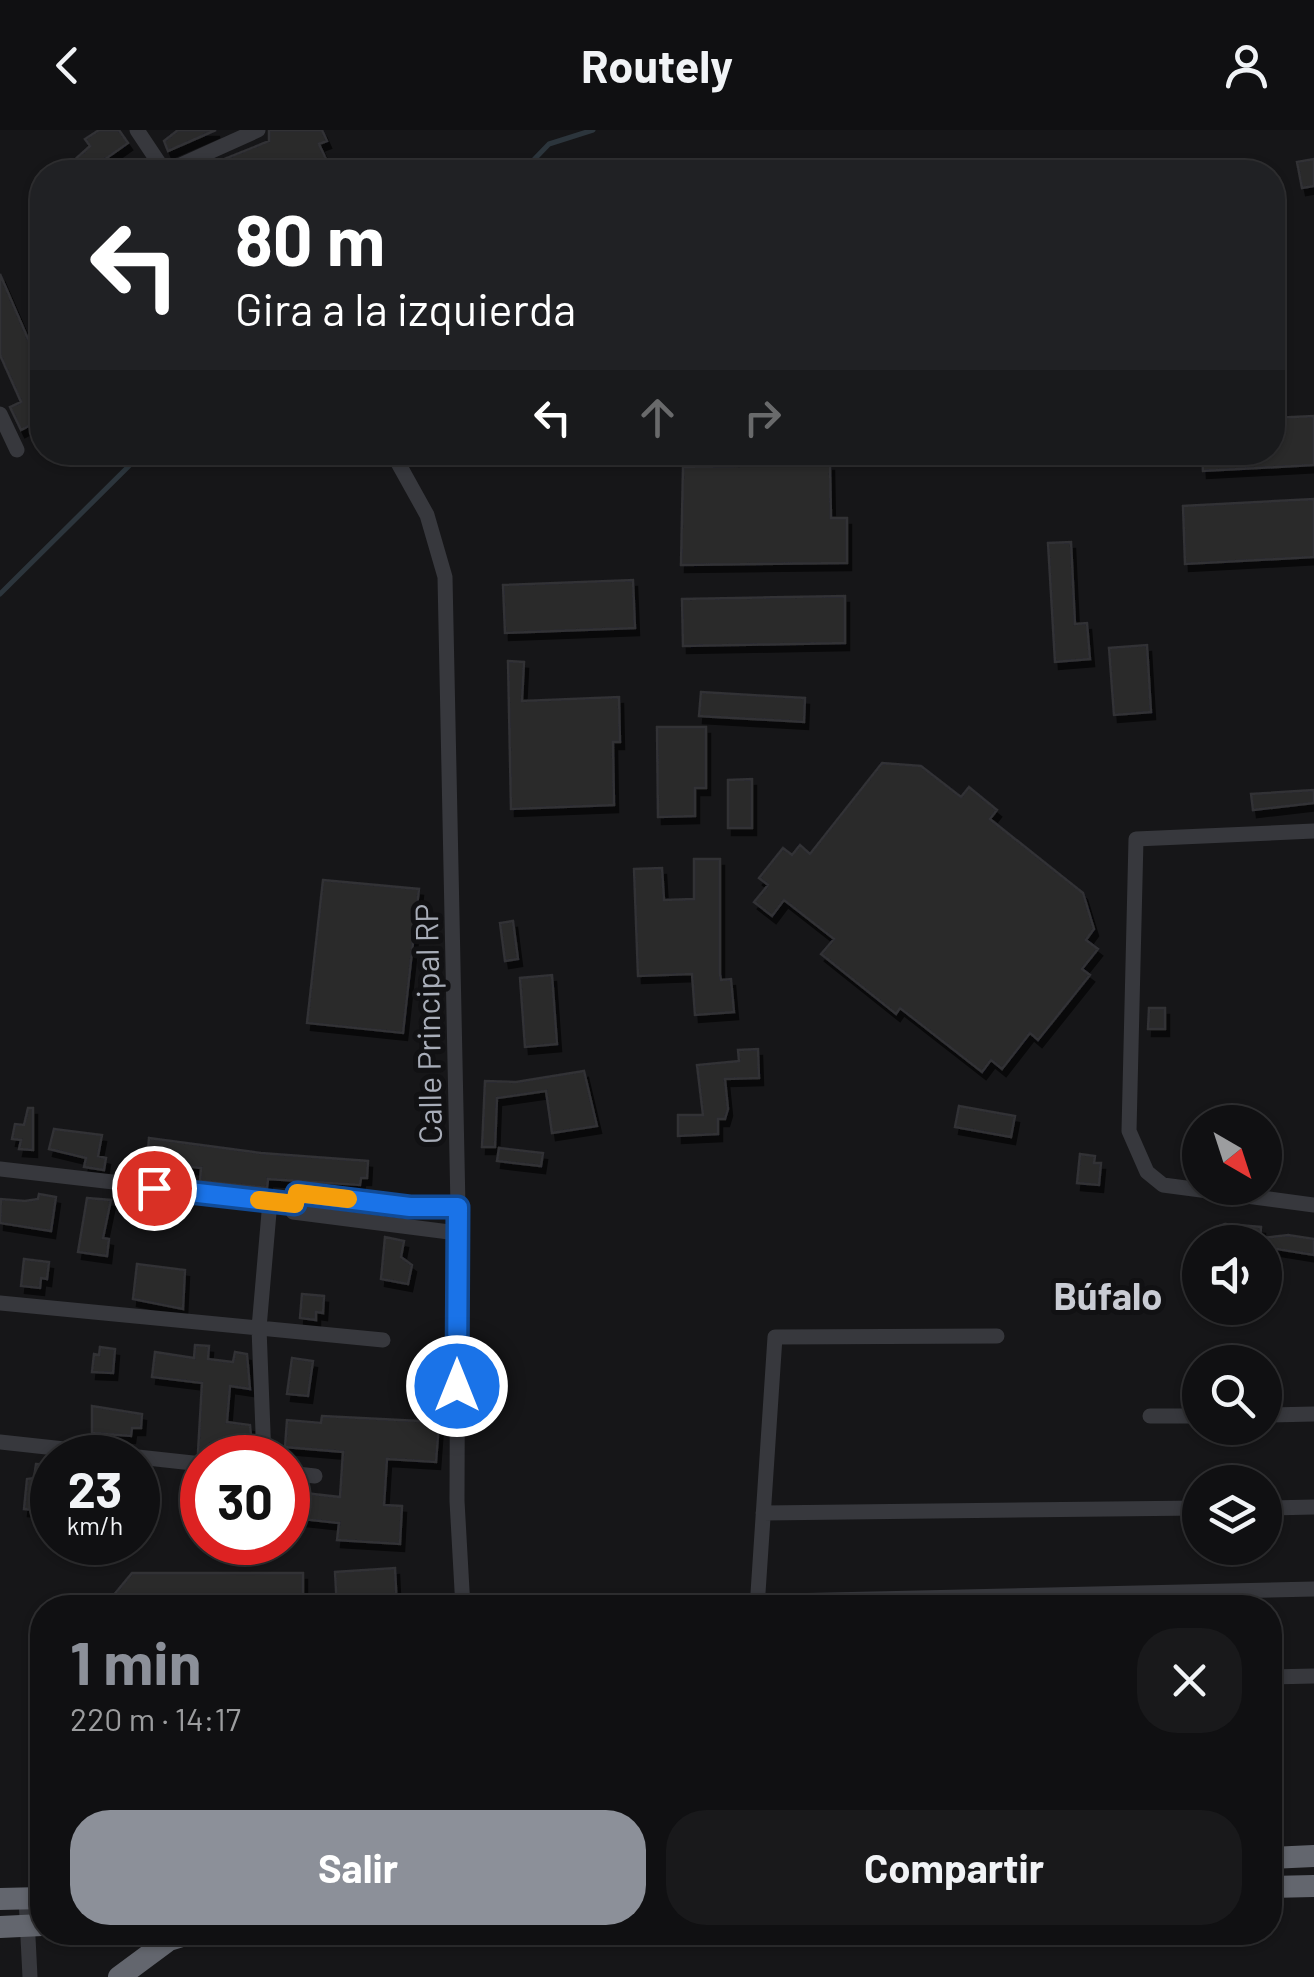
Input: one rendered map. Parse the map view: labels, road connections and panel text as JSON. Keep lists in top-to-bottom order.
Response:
{
  "streets": {
    "street": ["Calle Principal RP"]
  },
  "districts": ["Búfalo"],
  "north": "bottom right",
  "page": {
    "header": "Routely",
    "turn": ["80 m", "Gira a la izquierda"],
    "speed": "23 km/h",
    "limit": "30",
    "heading": ["1 min", "220 m · 14:17"],
    "buttons": ["Salir", "Compartir"]
  }
}
